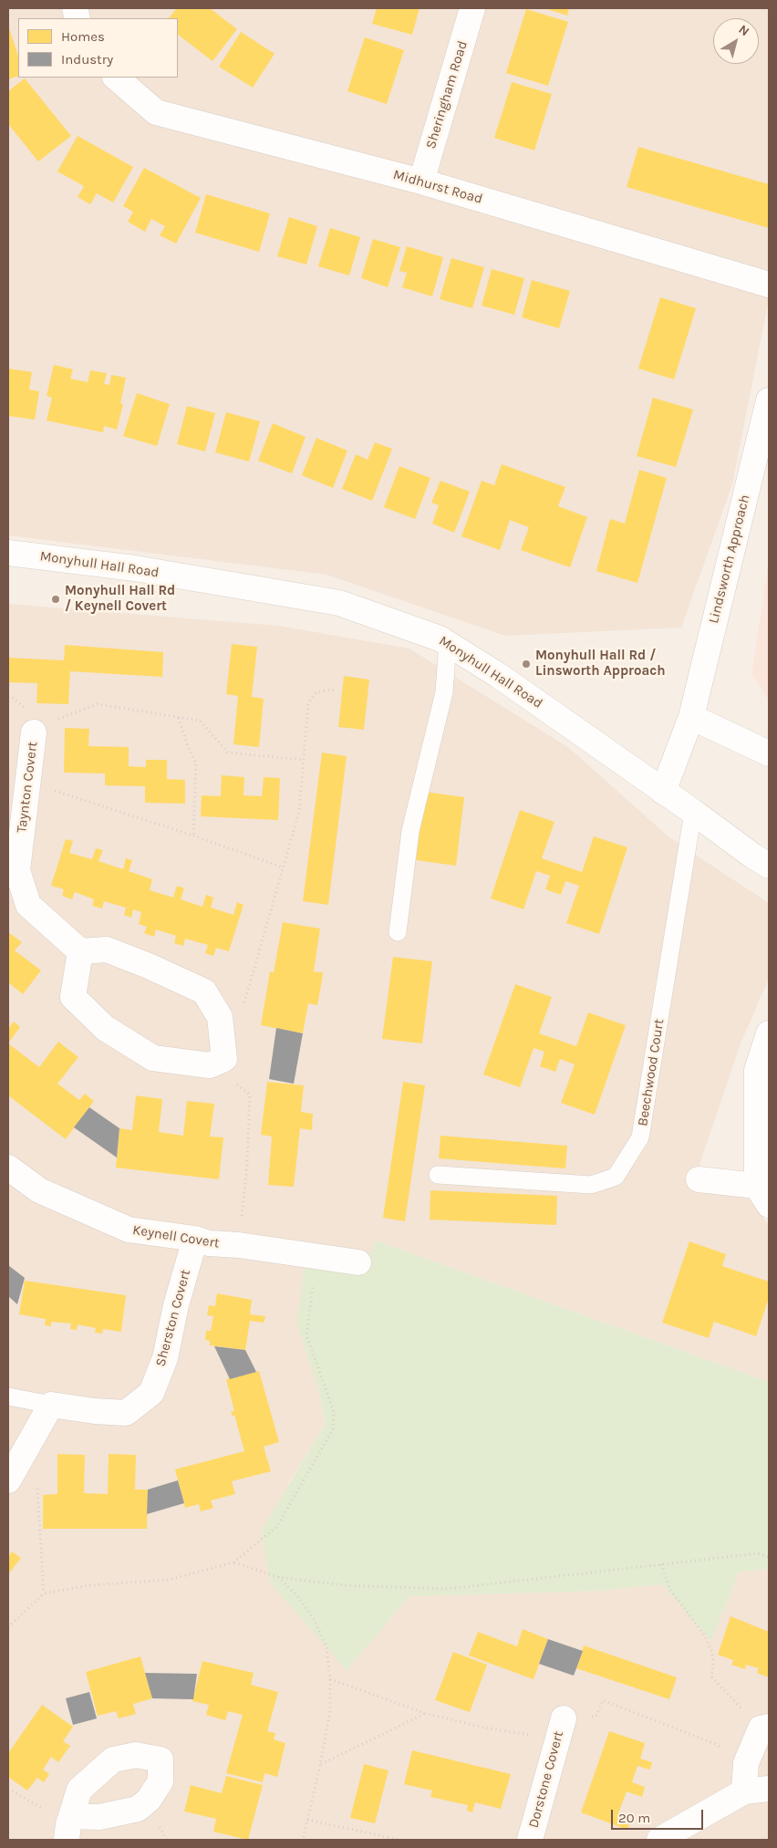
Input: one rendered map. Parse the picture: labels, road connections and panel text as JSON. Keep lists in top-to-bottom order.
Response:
{
  "streets": {
    "street": [
      "Sheringham Road",
      "Midhurst Road",
      "Lindsworth Approach",
      "Monyhull Hall Road",
      "Taynton Covert",
      "Keynell Covert",
      "Sherston Covert",
      "Dorstone Covert"
    ],
    "lane": ["Beechwood Court"]
  },
  "crossings": [
    ["Sheringham Road", "Midhurst Road"],
    ["Lindsworth Approach", "Monyhull Hall Road"],
    ["Monyhull Hall Road", "Beechwood Court"],
    ["Keynell Covert", "Sherston Covert"]
  ],
  "places": ["Monyhull Hall Rd / Keynell Covert", "Monyhull Hall Rd / Linsworth Approach"],
  "legend": ["Homes", "Industry"],
  "scale_bar": "20 m",
  "north": "top right"
}
